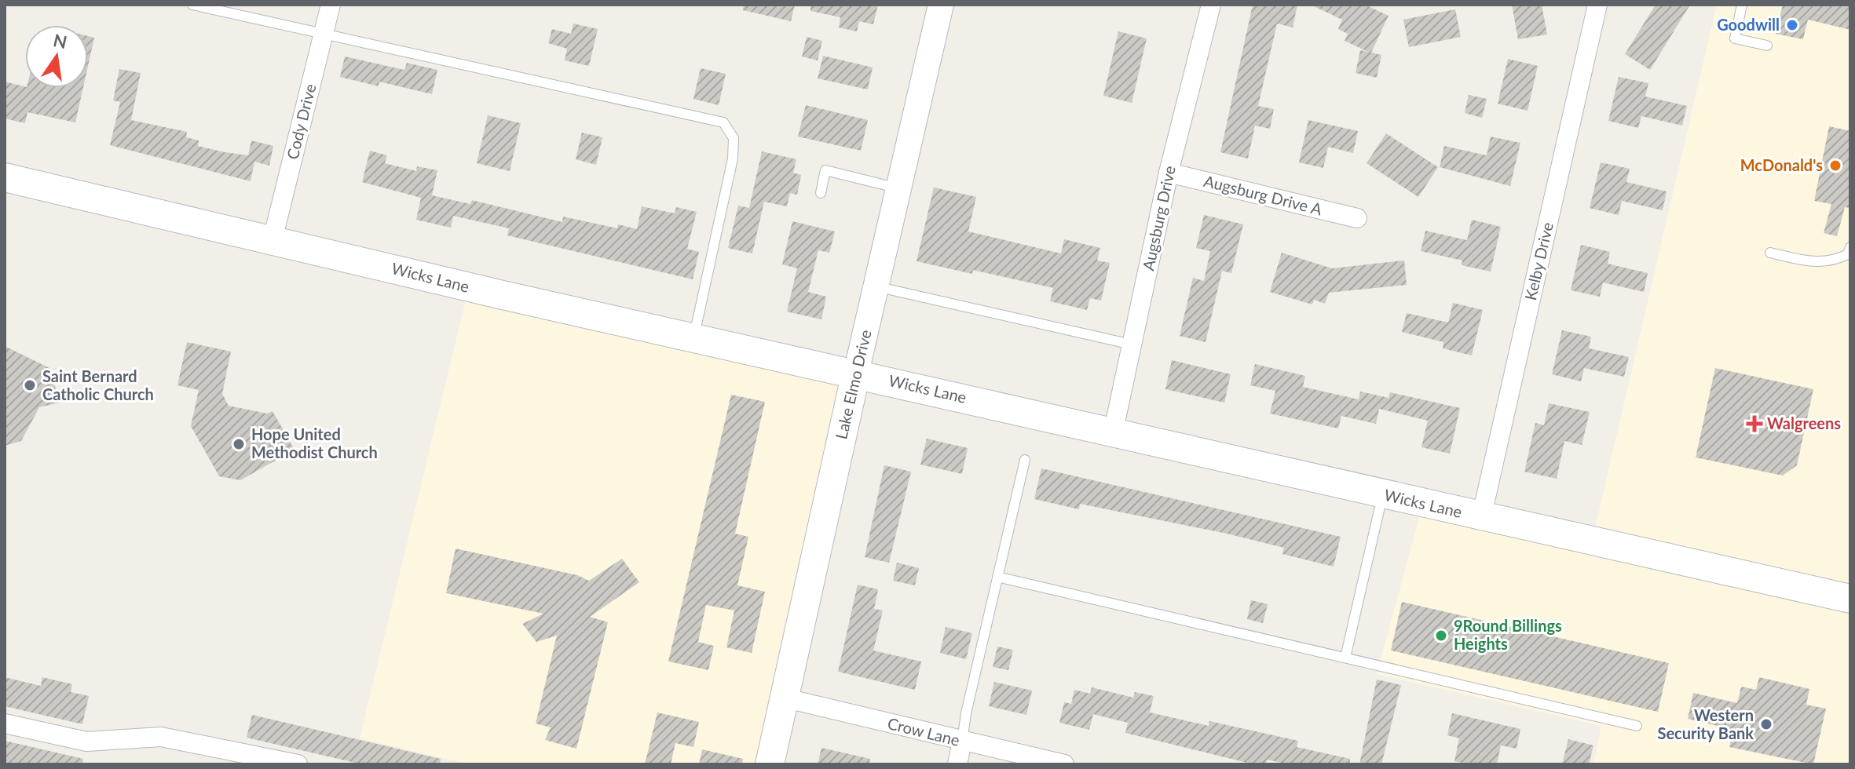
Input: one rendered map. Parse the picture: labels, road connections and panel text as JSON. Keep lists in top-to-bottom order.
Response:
{
  "streets": {
    "main road": ["Wicks Lane", "Lake Elmo Drive"],
    "street": [
      "Cody Drive",
      "Augsburg Drive A",
      "Augsburg Drive",
      "Kelby Drive",
      "Crow Lane"
    ]
  },
  "crossings": [
    ["Cody Drive", "Wicks Lane"],
    ["Augsburg Drive A", "Augsburg Drive"],
    ["Augsburg Drive", "Wicks Lane"],
    ["Kelby Drive", "Wicks Lane"],
    ["Wicks Lane", "Lake Elmo Drive"],
    ["Lake Elmo Drive", "Crow Lane"]
  ],
  "places": {
    "other": [
      "Goodwill",
      "McDonald's",
      "Saint Bernard Catholic Church",
      "Hope United Methodist Church",
      "9Round Billings Heights",
      "Western Security Bank"
    ],
    "health": ["Walgreens"]
  },
  "north": "top"
}
